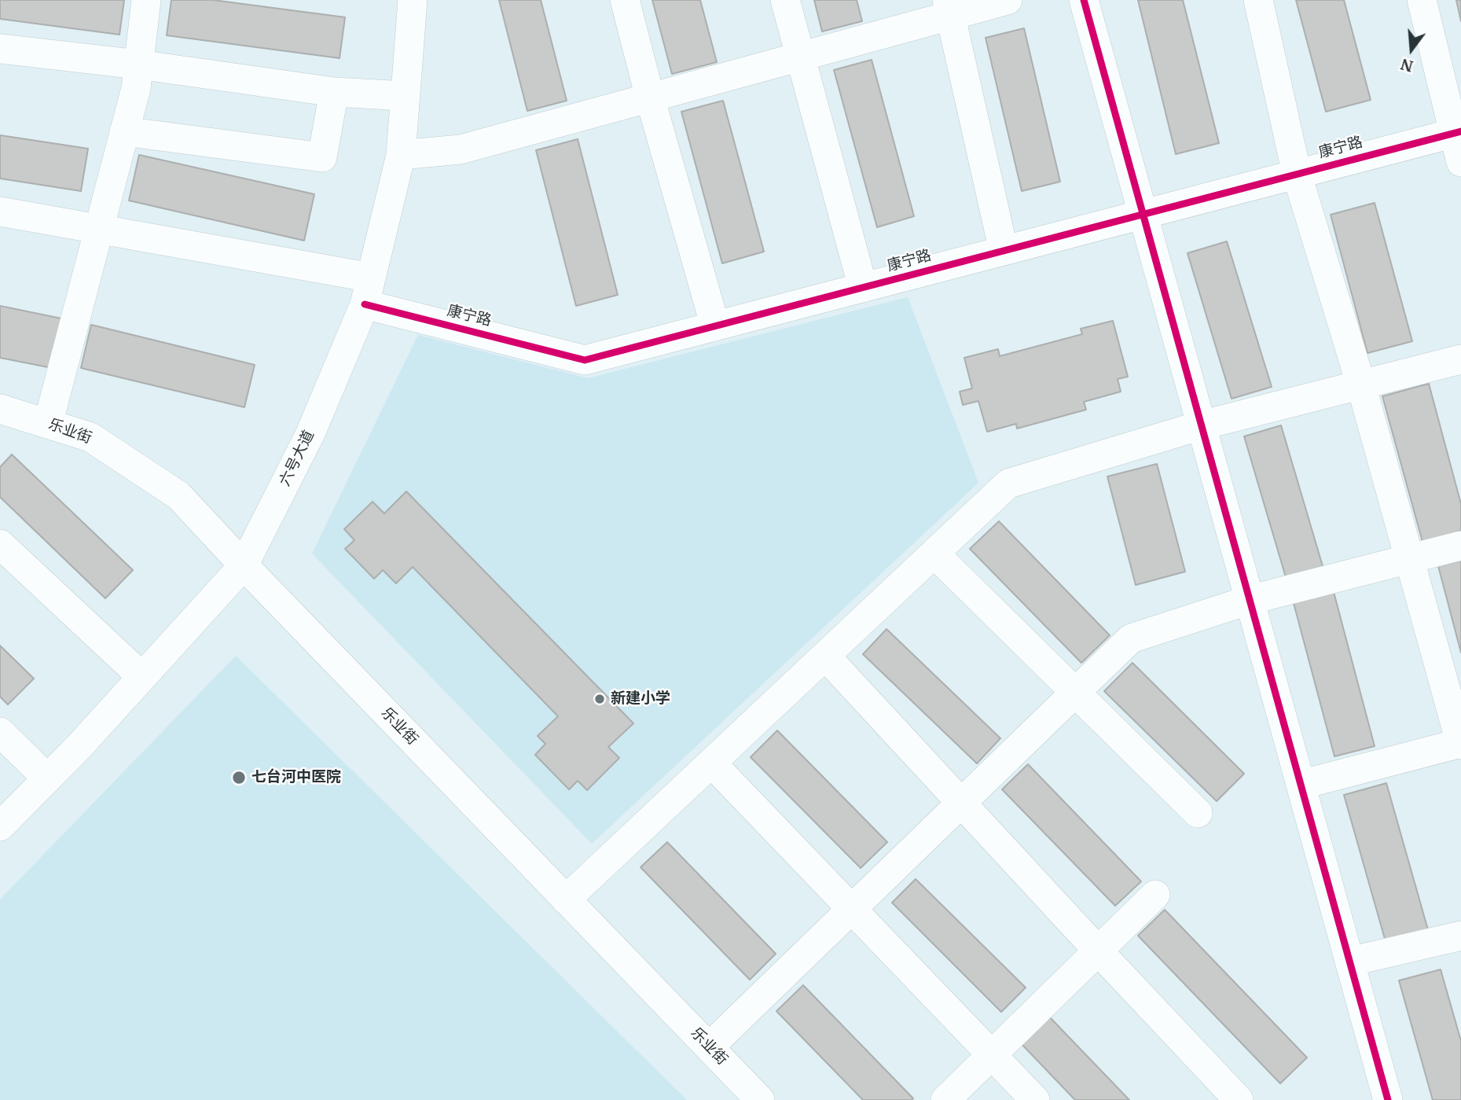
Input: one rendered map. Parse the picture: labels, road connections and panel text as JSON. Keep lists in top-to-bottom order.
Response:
{
  "streets": {
    "street": ["康宁路", "乐业街", "六号大道"]
  },
  "crossings": [
    ["康宁路", "六号大道"],
    ["乐业街", "六号大道"]
  ],
  "places": ["新建小学", "七台河中医院"],
  "north": "bottom"
}
